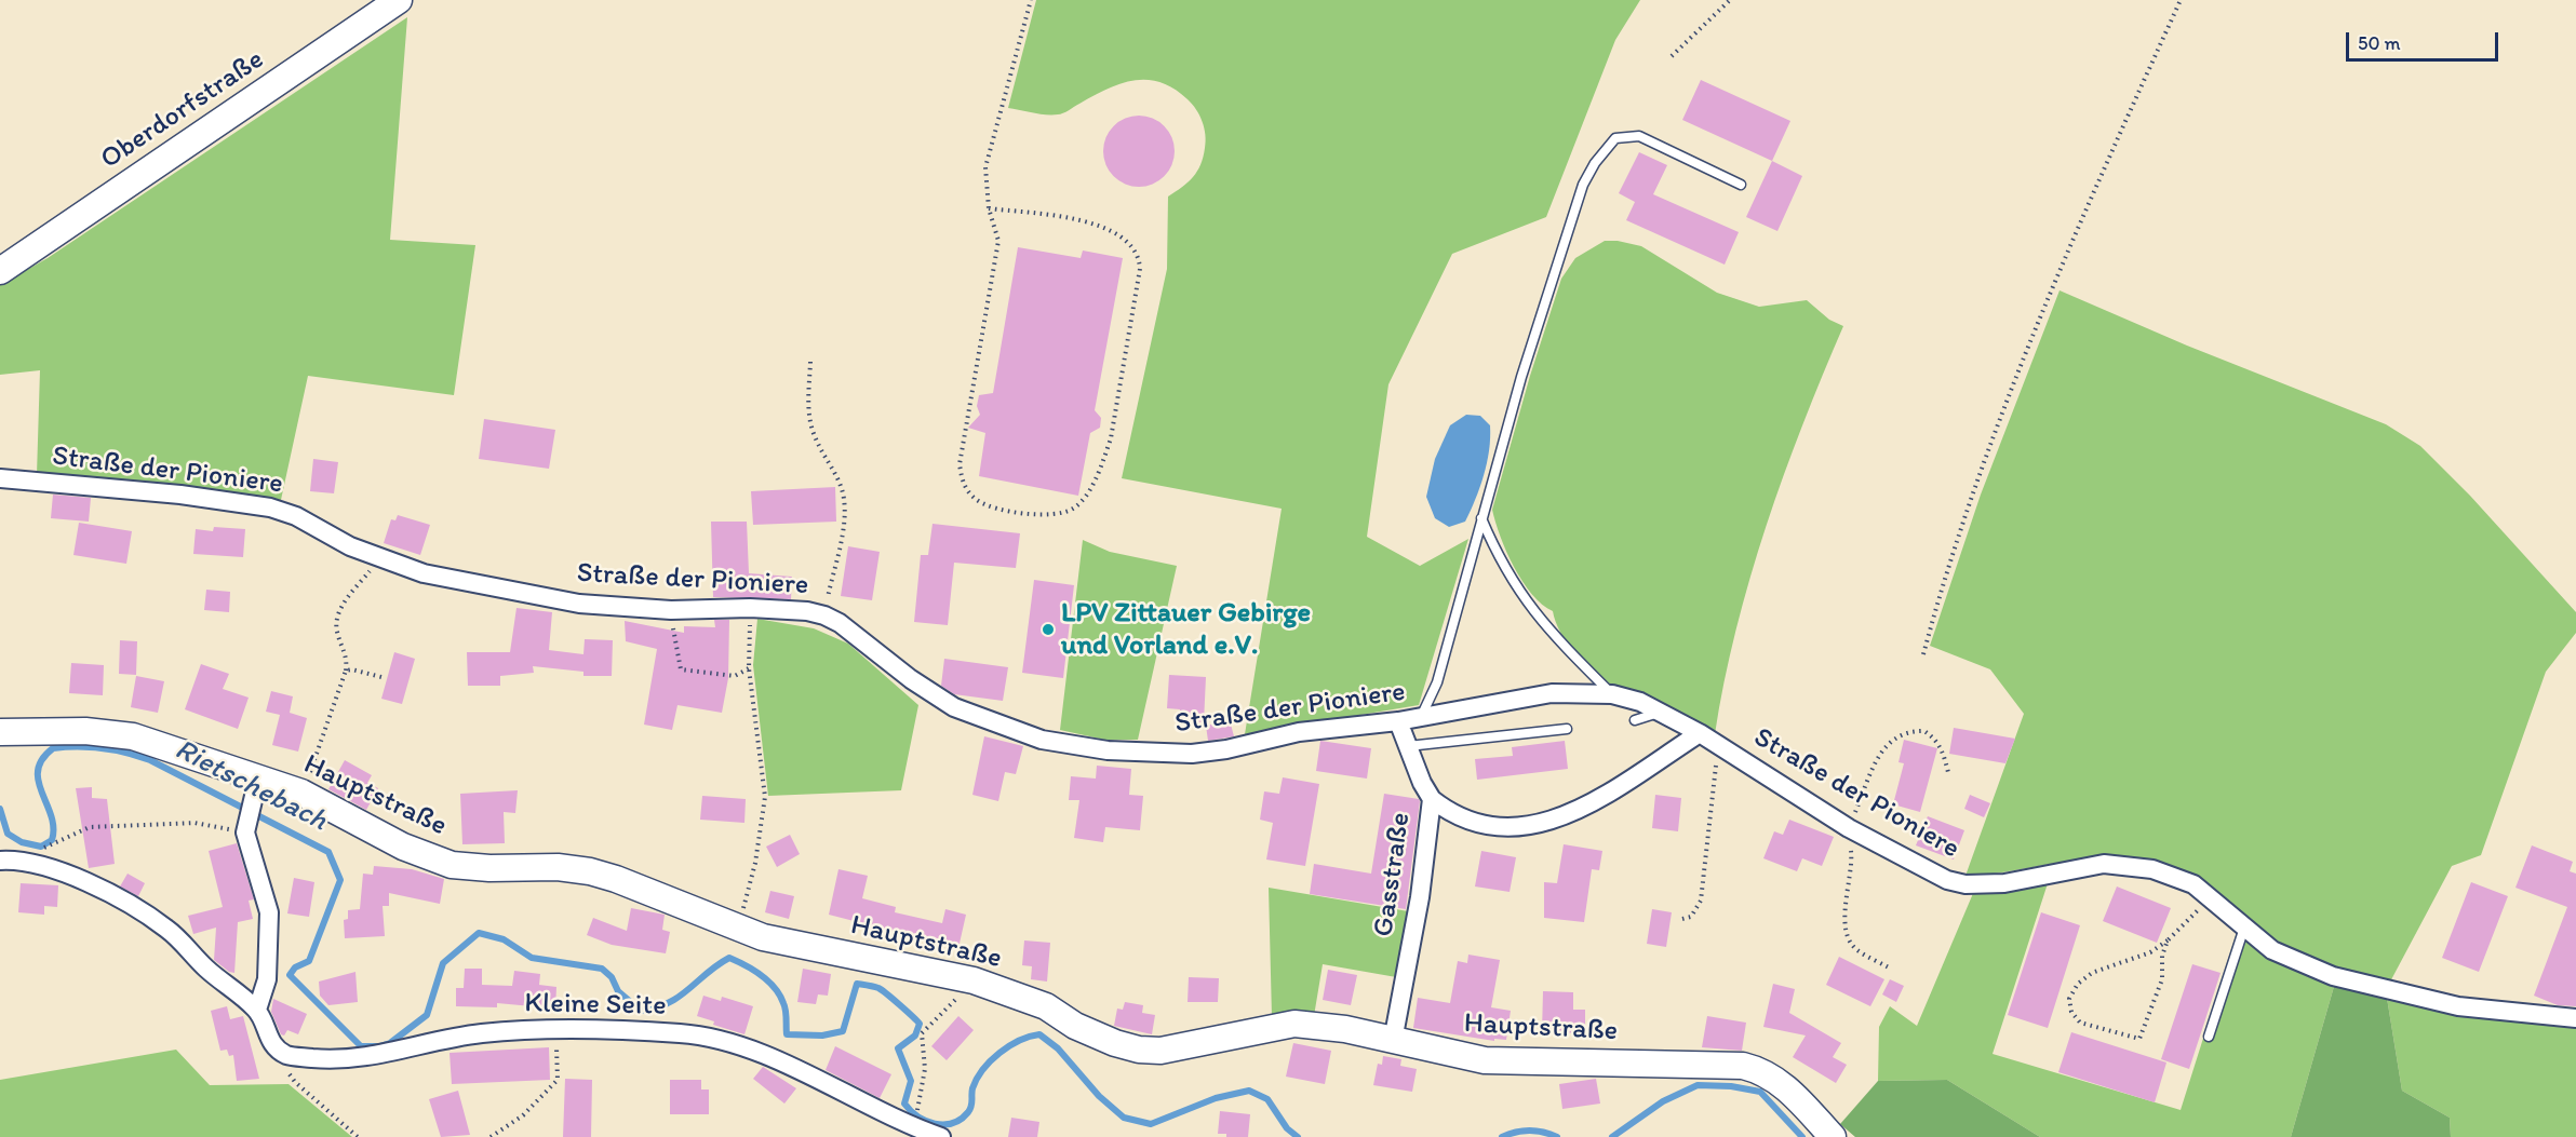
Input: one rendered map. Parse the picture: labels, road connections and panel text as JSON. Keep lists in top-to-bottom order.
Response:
{
  "streets": {
    "street": [
      "Oberdorfstraße",
      "Straße der Pioniere",
      "Hauptstraße",
      "Gasstraße",
      "Kleine Seite"
    ]
  },
  "crossings": [
    ["Straße der Pioniere", "Gasstraße"],
    ["Hauptstraße", "Gasstraße"]
  ],
  "water": ["Rietschebach"],
  "places": ["LPV Zittauer Gebirge und Vorland e.V."],
  "scale_bar": "50 m"
}
